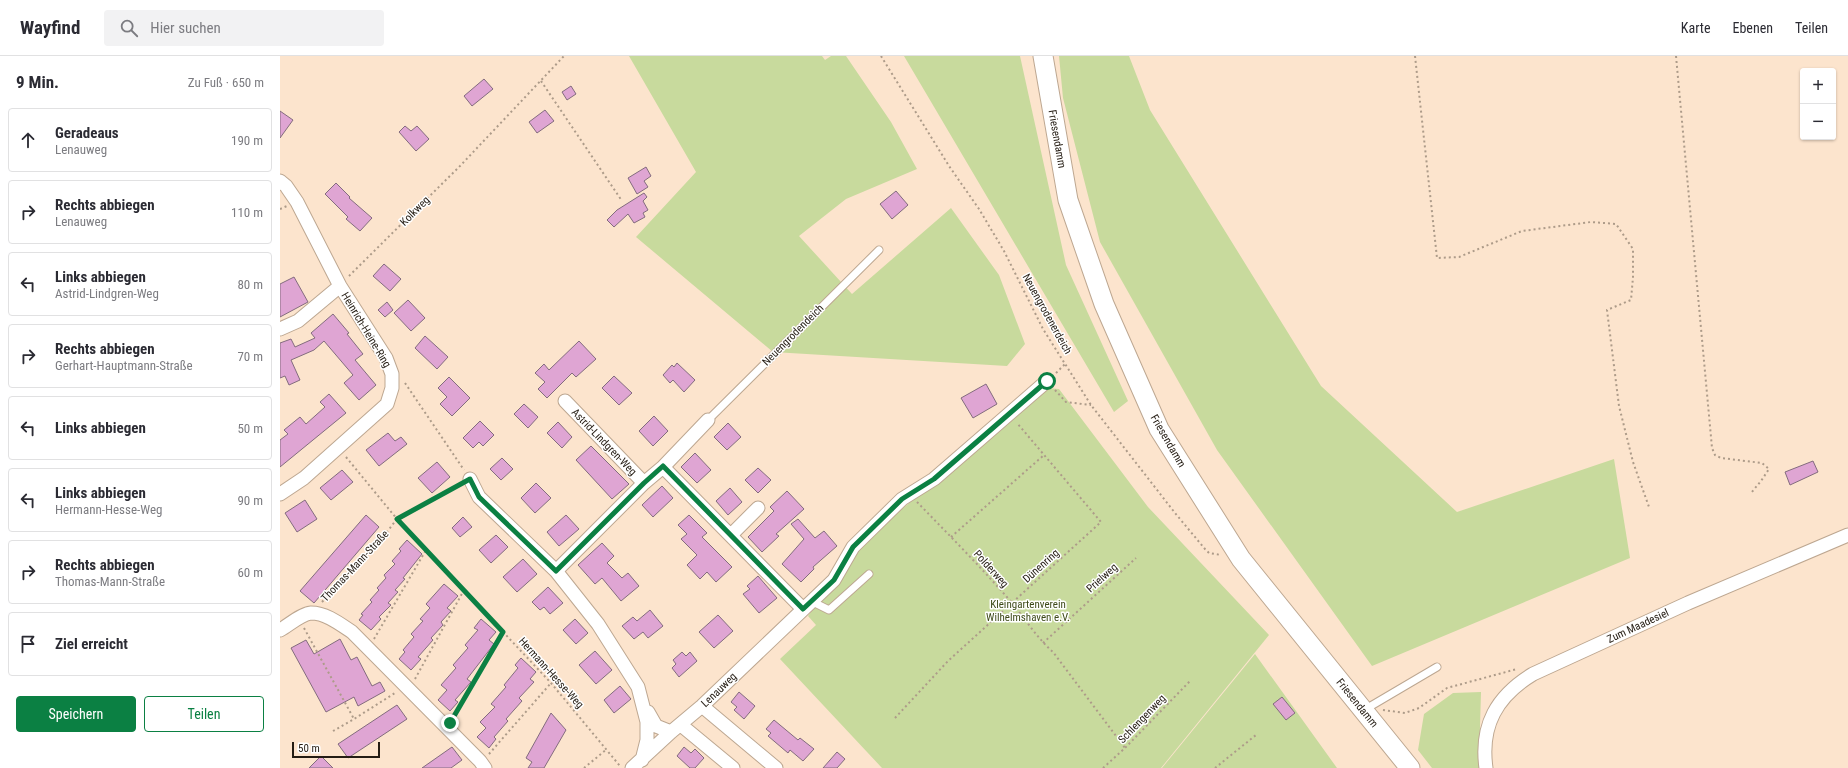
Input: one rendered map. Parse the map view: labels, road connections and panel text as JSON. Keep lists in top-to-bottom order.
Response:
{
  "streets": {
    "main road": ["Friesendamm"],
    "street": [
      "Heinrich-Heine-Ring",
      "Astrid-Lindgren-Weg",
      "Thomas-Mann-Straße",
      "Zum Maadesiel",
      "Lenauweg"
    ],
    "lane": ["Neuengrodendeich"],
    "path": [
      "Kolkweg",
      "Neuengrodenerdeich",
      "Dünenring",
      "Polderweg",
      "Prielweg",
      "Hermann-Hesse-Weg",
      "Schlengenweg"
    ]
  },
  "crossings": [
    ["Kolkweg", "Heinrich-Heine-Ring"],
    ["Heinrich-Heine-Ring", "Hermann-Hesse-Weg"],
    ["Neuengrodendeich", "Astrid-Lindgren-Weg"],
    ["Thomas-Mann-Straße", "Hermann-Hesse-Weg"],
    ["Dünenring", "Polderweg"],
    ["Polderweg", "Prielweg"],
    ["Polderweg", "Schlengenweg"]
  ],
  "parks": ["Kleingartenverein Wilhelmshaven e.V."],
  "scale_bar": "50 m",
  "page": {
    "header": "Wayfind",
    "search": "Hier suchen",
    "nav": ["Karte", "Ebenen", "Teilen"],
    "heading": ["9 Min.", "Zu Fuß · 650 m"],
    "map_buttons": ["+", "−"],
    "list": [
      ["Geradeaus", "Lenauweg", "190 m"],
      ["Rechts abbiegen", "Lenauweg", "110 m"],
      ["Links abbiegen", "Astrid-Lindgren-Weg", "80 m"],
      ["Rechts abbiegen", "Gerhart-Hauptmann-Straße", "70 m"],
      ["Links abbiegen", "50 m"],
      ["Links abbiegen", "Hermann-Hesse-Weg", "90 m"],
      ["Rechts abbiegen", "Thomas-Mann-Straße", "60 m"],
      "Ziel erreicht"
    ],
    "buttons": ["Speichern", "Teilen"],
    "scale": "50 m"
  }
}
